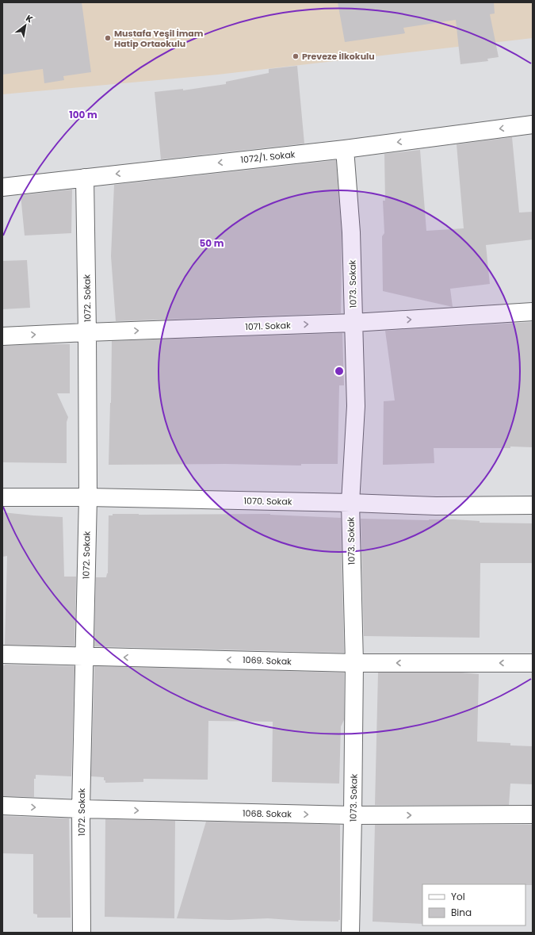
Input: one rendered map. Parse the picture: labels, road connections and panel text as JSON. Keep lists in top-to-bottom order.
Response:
{
  "streets": {
    "street": [
      "1072/1. Sokak",
      "1073. Sokak",
      "1072. Sokak",
      "1071. Sokak",
      "1070. Sokak",
      "1069. Sokak",
      "1068. Sokak"
    ]
  },
  "crossings": [
    ["1072/1. Sokak", "1073. Sokak"],
    ["1072/1. Sokak", "1072. Sokak"],
    ["1073. Sokak", "1071. Sokak"],
    ["1073. Sokak", "1070. Sokak"],
    ["1073. Sokak", "1069. Sokak"],
    ["1073. Sokak", "1068. Sokak"],
    ["1072. Sokak", "1071. Sokak"],
    ["1072. Sokak", "1070. Sokak"],
    ["1072. Sokak", "1069. Sokak"],
    ["1072. Sokak", "1068. Sokak"]
  ],
  "one_way": [
    "1072/1. Sokak",
    "1071. Sokak",
    "1069. Sokak",
    "1068. Sokak"
  ],
  "places": ["Mustafa Yeşil İmam Hatip Ortaokulu", "Preveze İlkokulu"],
  "legend": ["Yol", "Bina"],
  "north": "top right",
  "rings": ["100 m", "50 m"]
}
